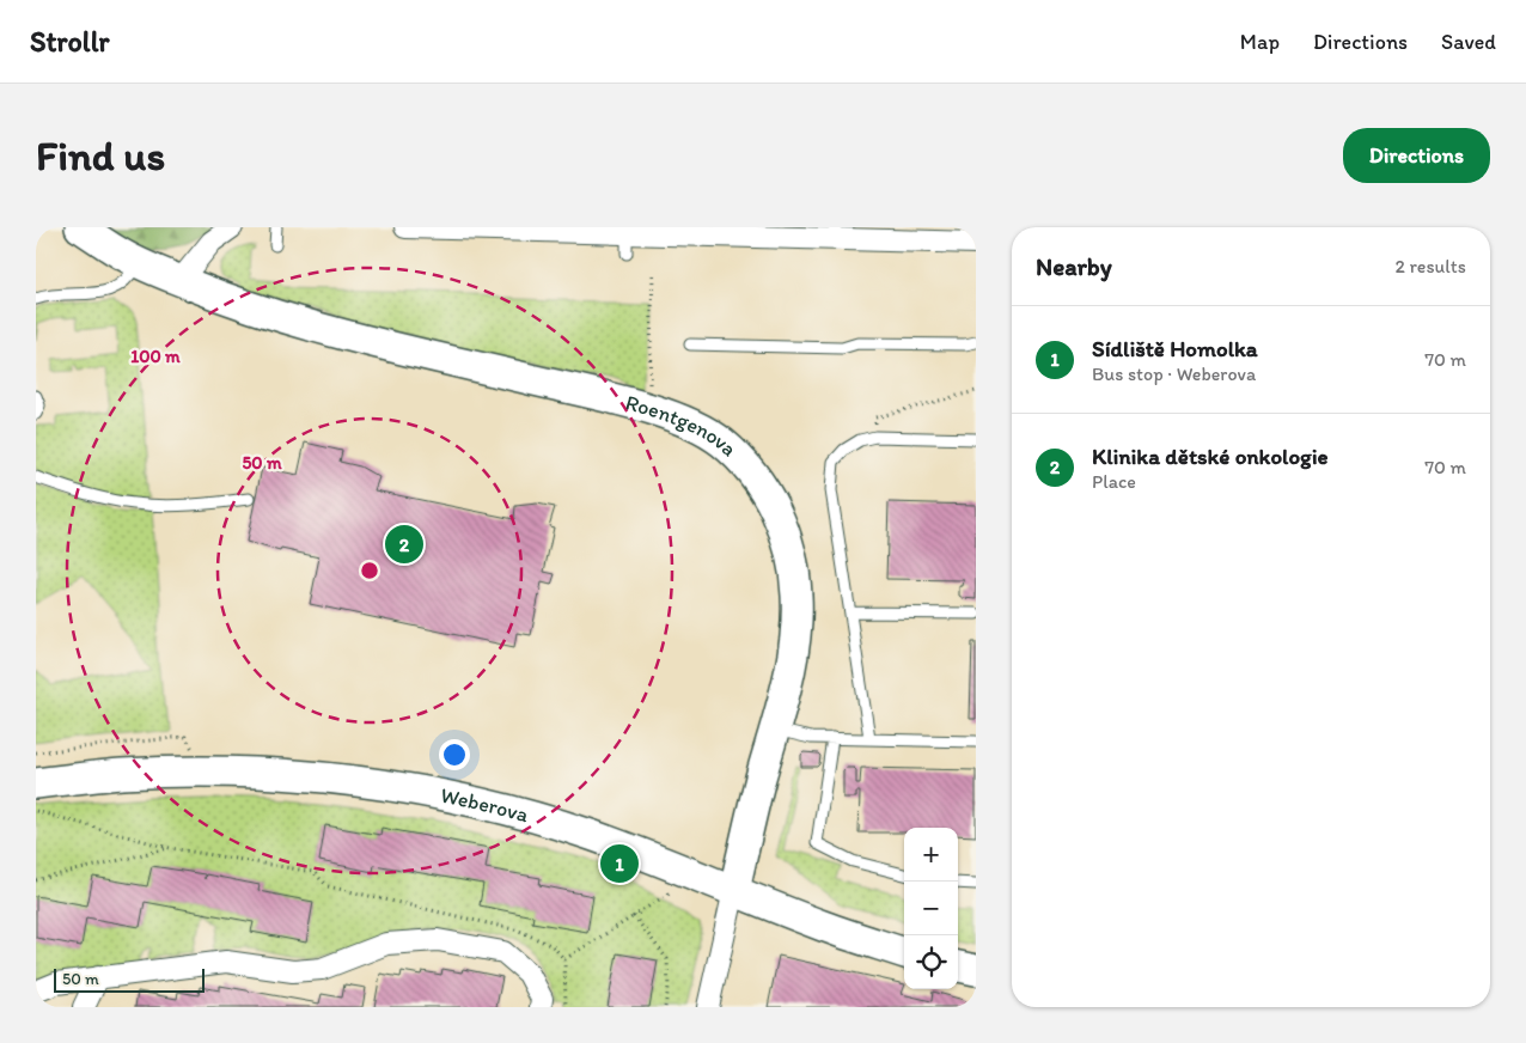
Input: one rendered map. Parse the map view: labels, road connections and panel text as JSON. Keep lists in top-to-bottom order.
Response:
{
  "streets": {
    "street": ["Roentgenova", "Weberova"]
  },
  "crossings": [
    ["Roentgenova", "Weberova"]
  ],
  "scale_bar": "50 m",
  "page": {
    "header": "Strollr",
    "nav": ["Map", "Directions", "Saved"],
    "buttons": "Directions",
    "title": "Find us",
    "heading": ["Nearby", "2 results"],
    "list": [
      {
        "mark": "1",
        "name": "Sídliště Homolka",
        "note": "Bus stop · Weberova",
        "value": "70 m"
      },
      {
        "mark": "2",
        "name": "Klinika dětské onkologie",
        "note": "Place",
        "value": "70 m"
      }
    ],
    "pins": ["2", "1"],
    "map_buttons": ["+", "−"],
    "scale": "50 m"
  },
  "rings": ["100 m", "50 m"]
}
